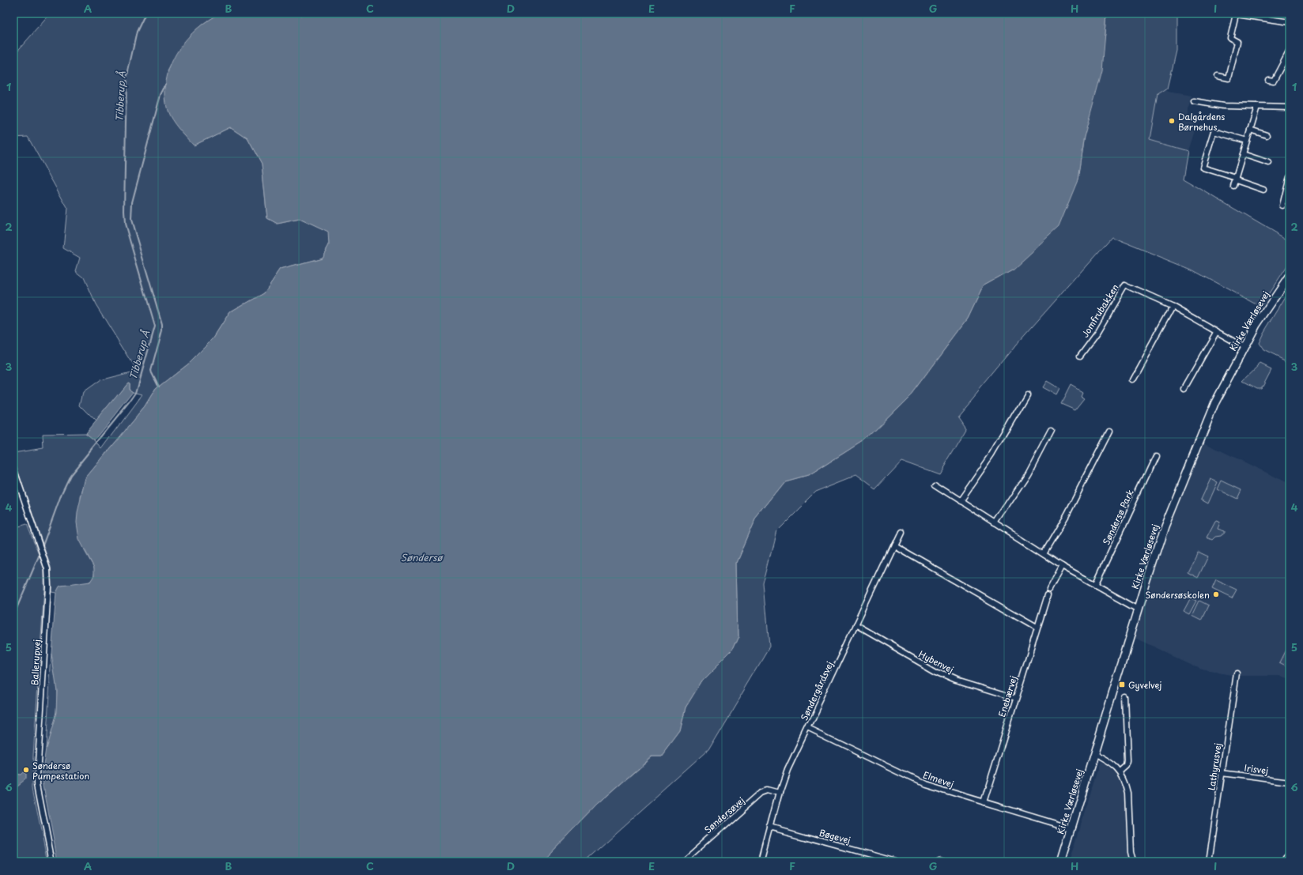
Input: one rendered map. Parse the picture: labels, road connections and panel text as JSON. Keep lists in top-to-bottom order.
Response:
{
  "streets": {
    "street": [
      "Jomfrubakken",
      "Kirke Værløsevej",
      "Søndersø Park",
      "Hybenvej",
      "Ballerupvej",
      "Søndergårdsvej",
      "Enebærvej",
      "Lathyrusvej",
      "Irisvej",
      "Elmevej",
      "Søndersøvej",
      "Bøgevej"
    ]
  },
  "crossings": [
    ["Jomfrubakken", "Kirke Værløsevej"],
    ["Kirke Værløsevej", "Elmevej"],
    ["Hybenvej", "Søndergårdsvej"],
    ["Hybenvej", "Enebærvej"],
    ["Søndergårdsvej", "Elmevej"],
    ["Søndergårdsvej", "Søndersøvej"],
    ["Søndergårdsvej", "Bøgevej"],
    ["Enebærvej", "Elmevej"],
    ["Lathyrusvej", "Irisvej"]
  ],
  "water": ["Tibberup Å", "Søndersø"],
  "places": {
    "other": ["Dalgårdens Børnehus", "Søndersøskolen", "Søndersø Pumpestation"],
    "transit": ["Gyvelvej"]
  },
  "grid": {
    "columns": [
      "A",
      "B",
      "C",
      "D",
      "E",
      "F",
      "G",
      "H",
      "I"
    ],
    "rows": [
      "1",
      "2",
      "3",
      "4",
      "5",
      "6"
    ]
  }
}
